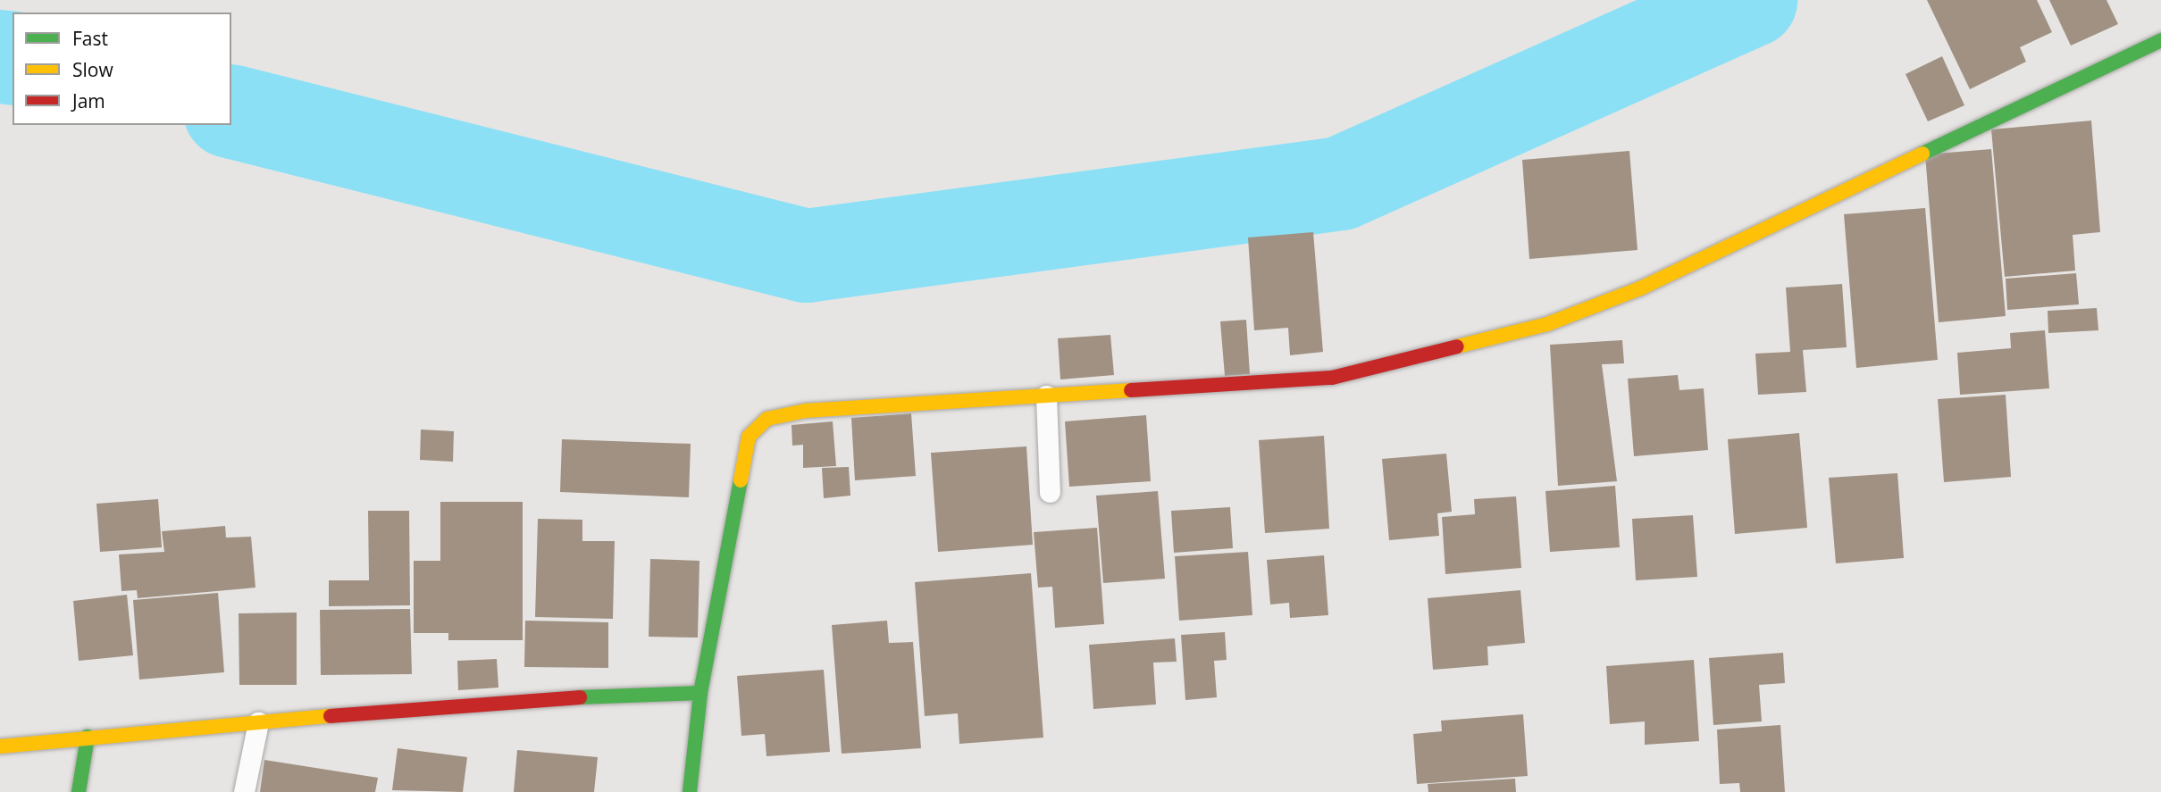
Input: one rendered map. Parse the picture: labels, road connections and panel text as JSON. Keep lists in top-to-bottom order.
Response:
{
  "legend": ["Fast", "Slow", "Jam"]
}
